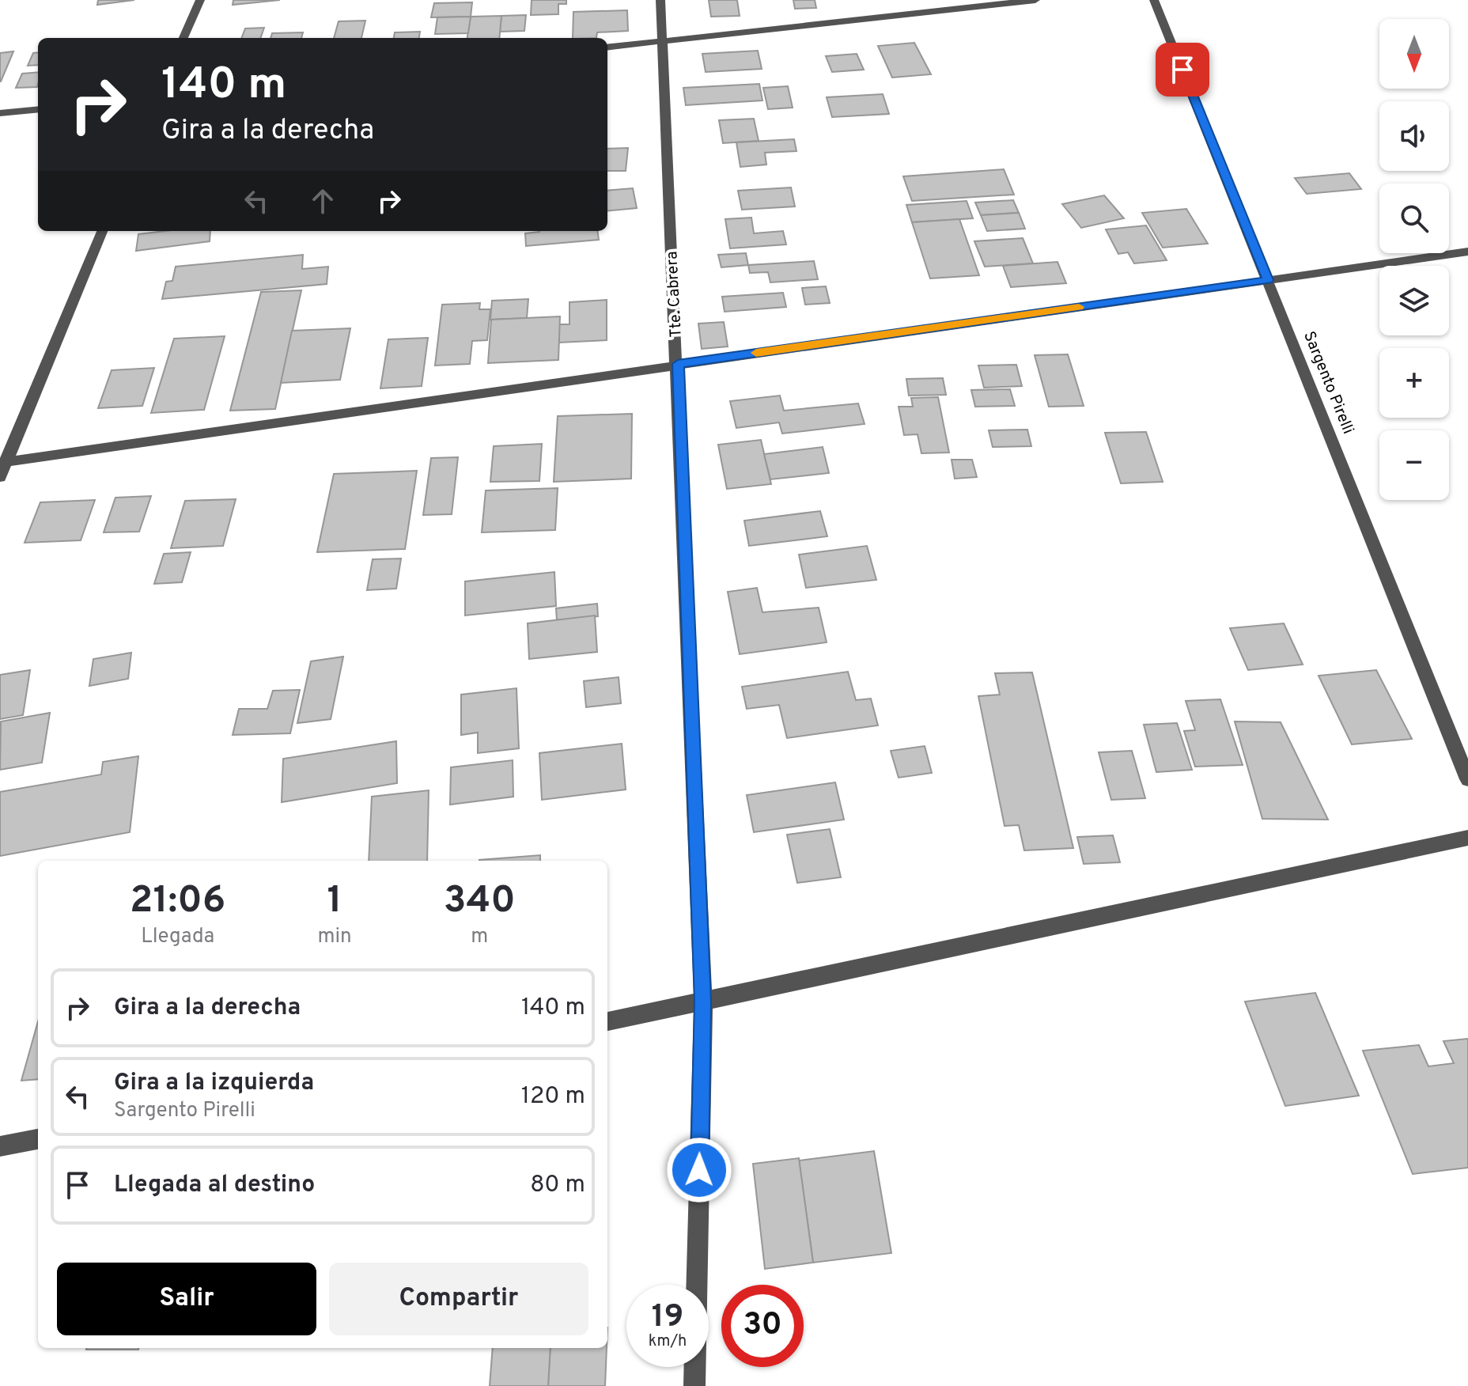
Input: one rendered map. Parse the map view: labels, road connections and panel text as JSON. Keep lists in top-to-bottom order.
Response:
{
  "streets": {
    "street": ["Tte. Cabrera", "Sargento Pirelli"]
  },
  "north": "bottom",
  "page": {
    "map_buttons": ["+", "−"],
    "turn": ["140 m", "Gira a la derecha"],
    "eta": [
      "21:06",
      "Llegada",
      "1",
      "min",
      "340",
      "m"
    ],
    "list": [
      {
        "name": "Gira a la derecha",
        "value": "140 m"
      },
      {
        "name": "Gira a la izquierda",
        "note": "Sargento Pirelli",
        "value": "120 m"
      },
      {
        "name": "Llegada al destino",
        "value": "80 m"
      }
    ],
    "buttons": ["Salir", "Compartir"],
    "speed": "19 km/h",
    "limit": "30"
  }
}
